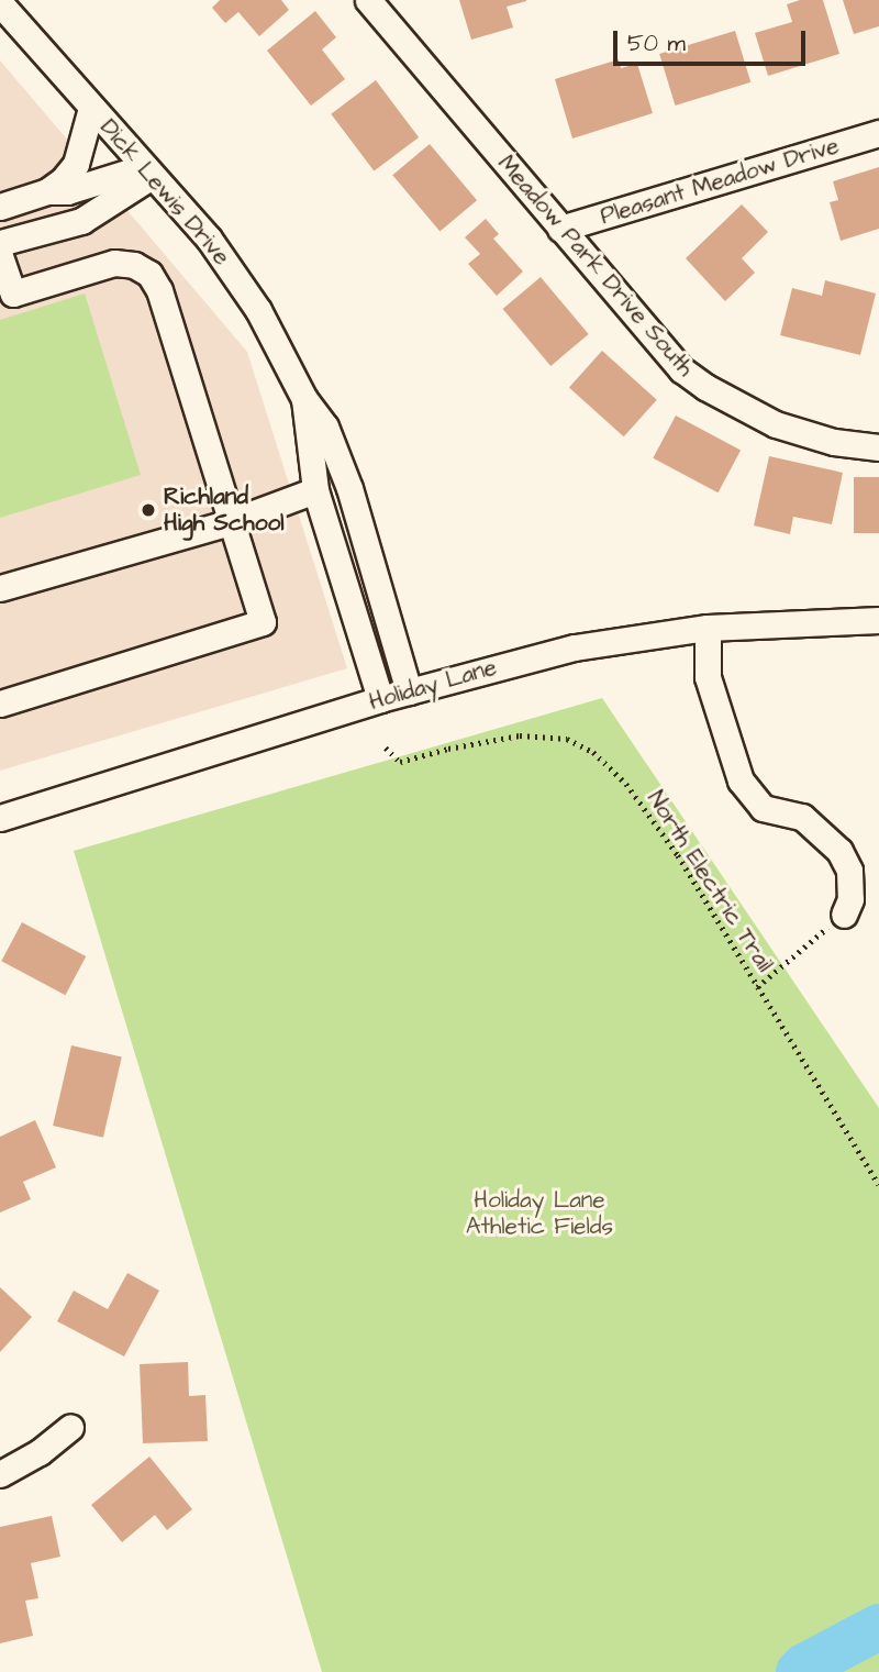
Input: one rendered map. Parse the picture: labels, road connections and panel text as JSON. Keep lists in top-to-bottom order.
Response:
{
  "streets": {
    "street": [
      "Pleasant Meadow Drive",
      "Dick Lewis Drive",
      "Meadow Park Drive South",
      "Holiday Lane"
    ],
    "path": ["North Electric Trail"]
  },
  "crossings": [
    ["Pleasant Meadow Drive", "Meadow Park Drive South"],
    ["Dick Lewis Drive", "Holiday Lane"]
  ],
  "parks": ["Holiday Lane Athletic Fields"],
  "places": ["Richland High School"],
  "scale_bar": "50 m"
}
